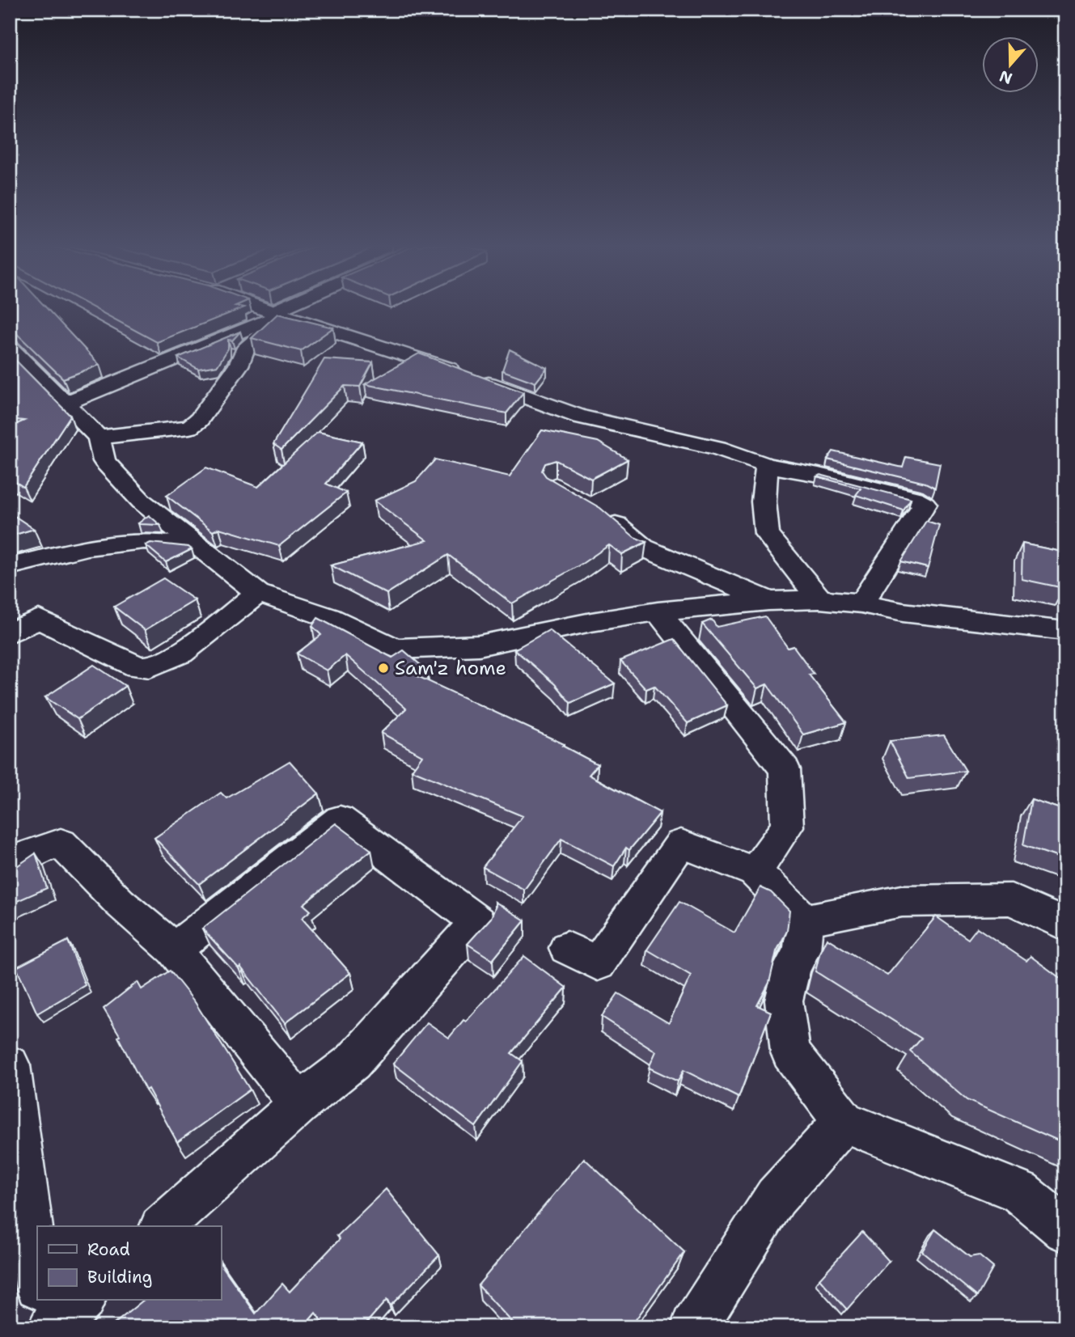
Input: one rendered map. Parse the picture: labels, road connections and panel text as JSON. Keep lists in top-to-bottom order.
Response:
{
  "places": ["Sam'z home"],
  "legend": ["Road", "Building"],
  "north": "bottom"
}
